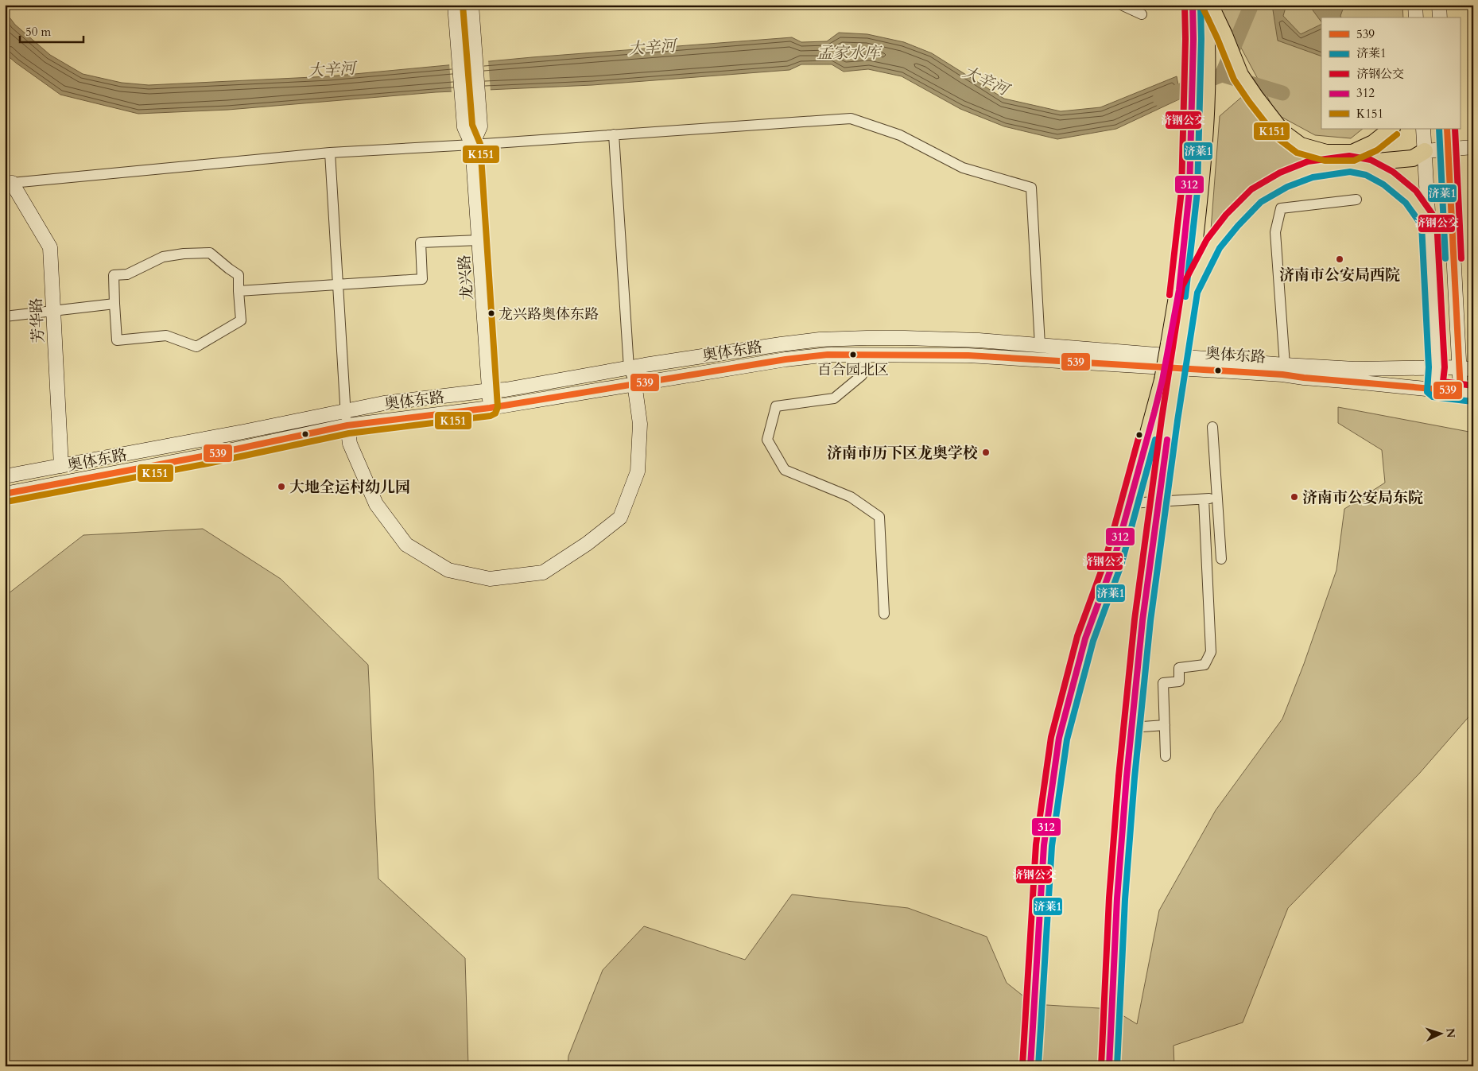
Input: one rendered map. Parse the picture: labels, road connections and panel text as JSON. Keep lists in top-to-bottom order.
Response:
{
  "streets": {
    "main road": ["龙兴路", "芳华路", "奥体东路"]
  },
  "crossings": [
    ["龙兴路", "奥体东路"]
  ],
  "water": ["大辛河", "孟家水库"],
  "places": [
    "济南市公安局西院",
    "龙兴路奥体东路",
    "百合园北区",
    "济南市历下区龙奥学校",
    "大地全运村幼儿园",
    "济南市公安局东院"
  ],
  "lines": [
    "transit line 济莱1",
    "transit line 济钢公交",
    "transit line 312",
    "transit line K151",
    "transit line 539"
  ],
  "legend": [
    "539",
    "济莱1",
    "济钢公交",
    "312",
    "K151"
  ],
  "scale_bar": "50 m",
  "north": "right"
}
